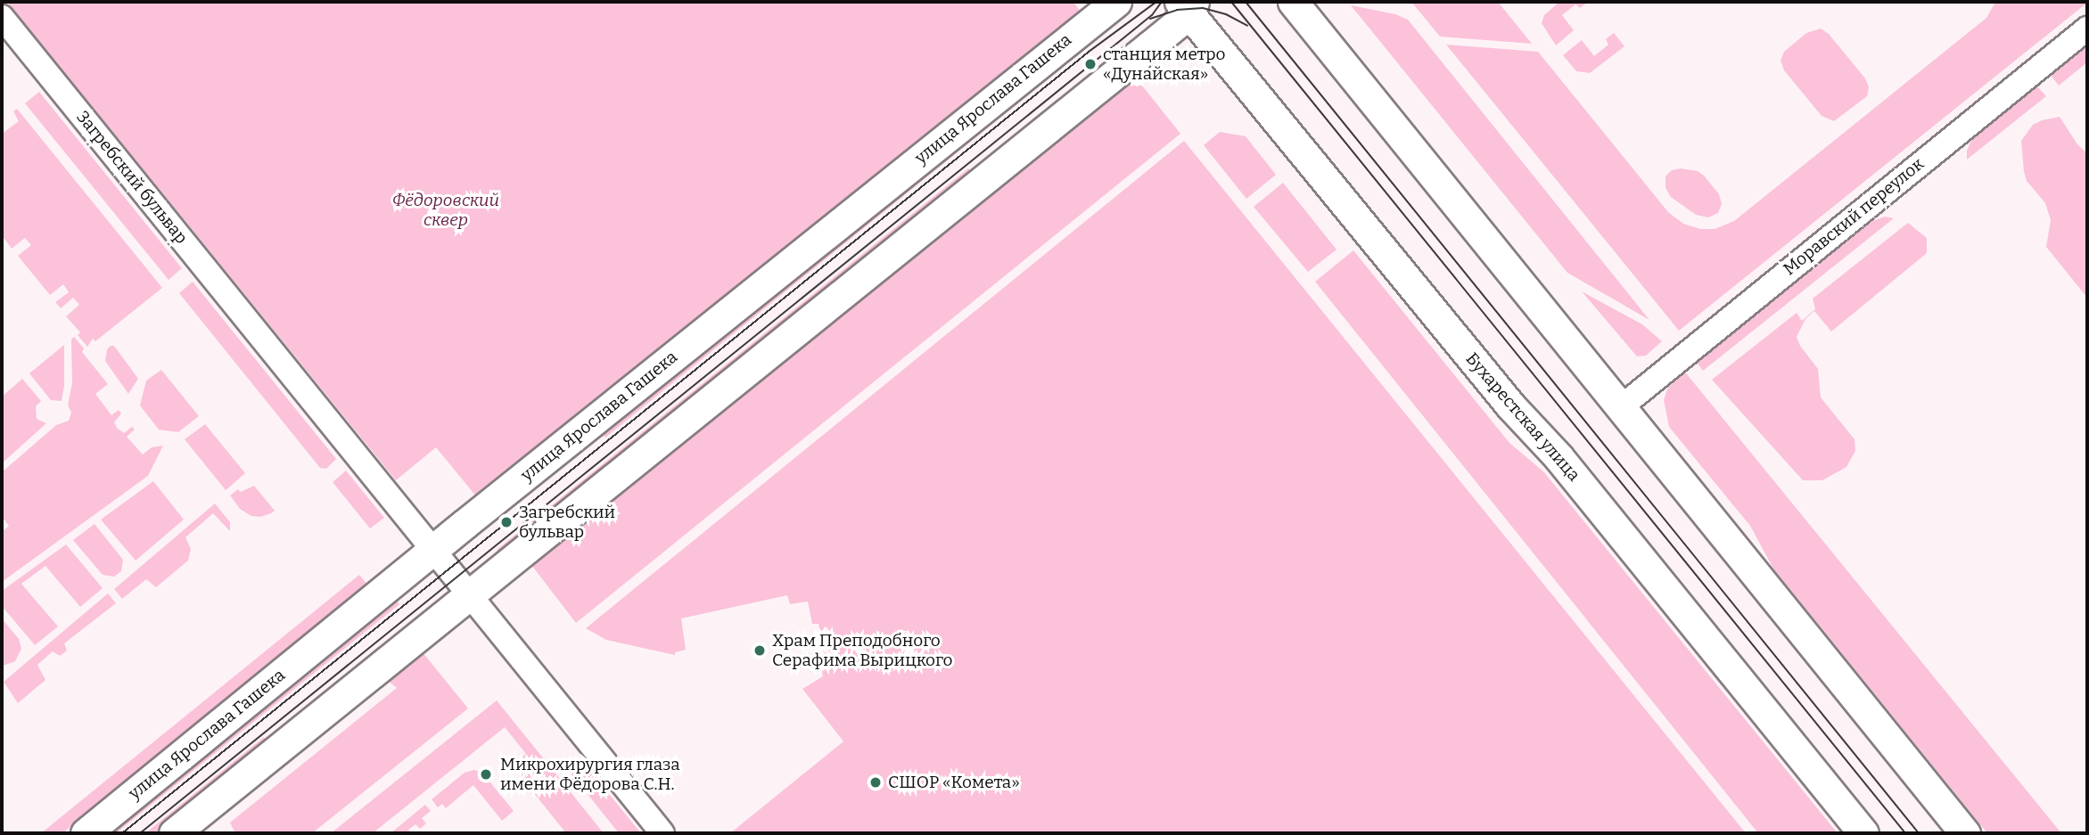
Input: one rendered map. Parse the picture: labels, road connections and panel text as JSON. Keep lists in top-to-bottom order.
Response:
{
  "streets": {
    "street": [
      "улица Ярослава Гашека",
      "Загребский бульвар",
      "Моравский переулок",
      "Бухарестская улица"
    ]
  },
  "crossings": [
    ["улица Ярослава Гашека", "Загребский бульвар"]
  ],
  "parks": ["Фёдоровский сквер"],
  "places": [
    "станция метро «Дунайская»",
    "Загребский бульвар",
    "Храм Преподобного Серафима Вырицкого",
    "Микрохирургия глаза имени Фёдорова С.Н.",
    "СШОР «Комета»"
  ]
}
